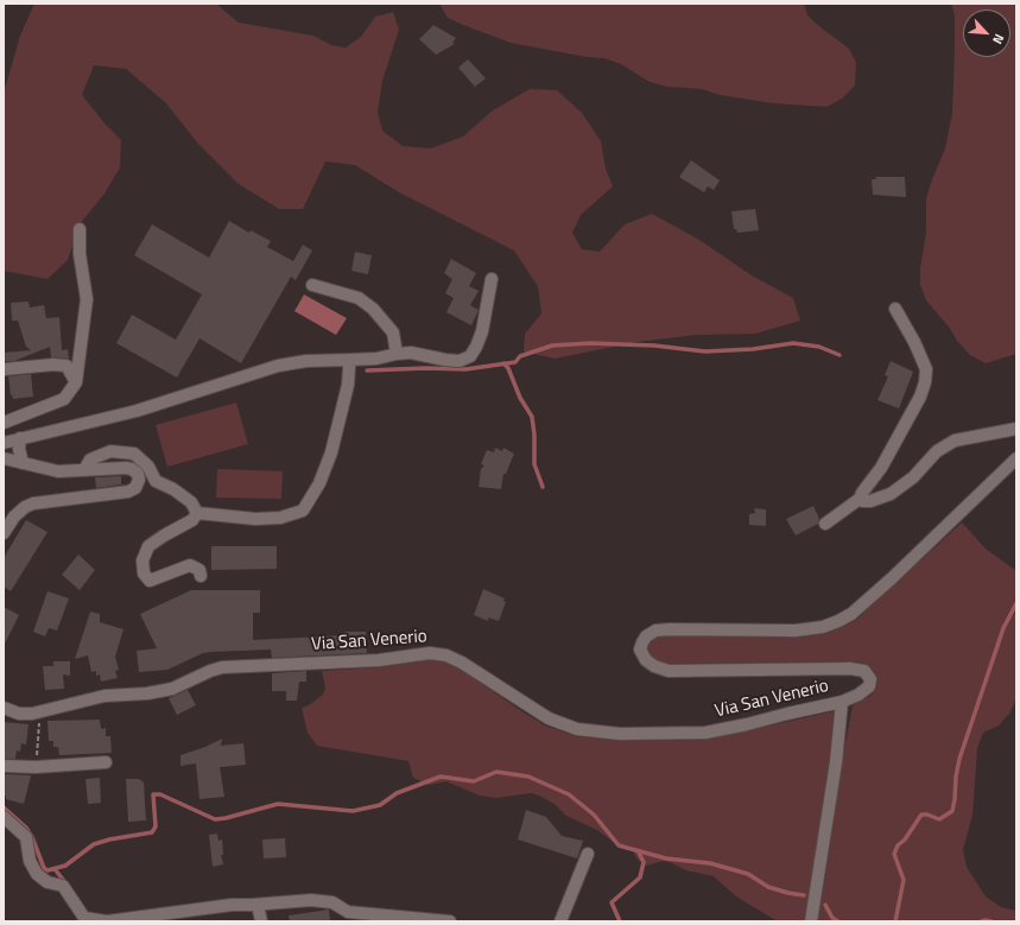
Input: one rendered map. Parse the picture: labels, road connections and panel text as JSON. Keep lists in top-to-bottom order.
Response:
{
  "streets": {
    "street": ["Via San Venerio"]
  },
  "north": "bottom right"
}
